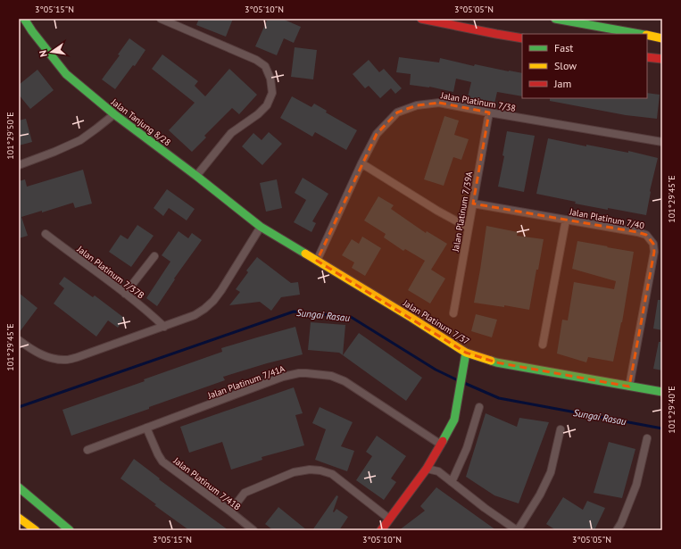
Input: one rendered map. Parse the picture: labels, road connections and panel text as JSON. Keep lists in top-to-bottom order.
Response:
{
  "streets": {
    "main road": ["Jalan Tanjung 8/28", "Jalan Platinum 7/37"],
    "street": [
      "Jalan Platinum 7/38",
      "Jalan Platinum 7/39A",
      "Jalan Platinum 7/40",
      "Jalan Platinum 7/37B",
      "Jalan Platinum 7/41A",
      "Jalan Platinum 7/41B"
    ]
  },
  "crossings": [
    ["Jalan Platinum 7/38", "Jalan Platinum 7/39A"],
    ["Jalan Platinum 7/38", "Jalan Platinum 7/37"],
    ["Jalan Tanjung 8/28", "Jalan Platinum 7/37"],
    ["Jalan Platinum 7/39A", "Jalan Platinum 7/40"],
    ["Jalan Platinum 7/40", "Jalan Platinum 7/37"],
    ["Jalan Platinum 7/41A", "Jalan Platinum 7/41B"]
  ],
  "water": ["Sungai Rasau"],
  "legend": ["Fast", "Slow", "Jam"],
  "north": "left",
  "coordinates": [
    "3°05'15\"N",
    "3°05'10\"N",
    "3°05'05\"N",
    "101°29'50\"E",
    "101°29'45\"E",
    "101°29'40\"E"
  ]
}
